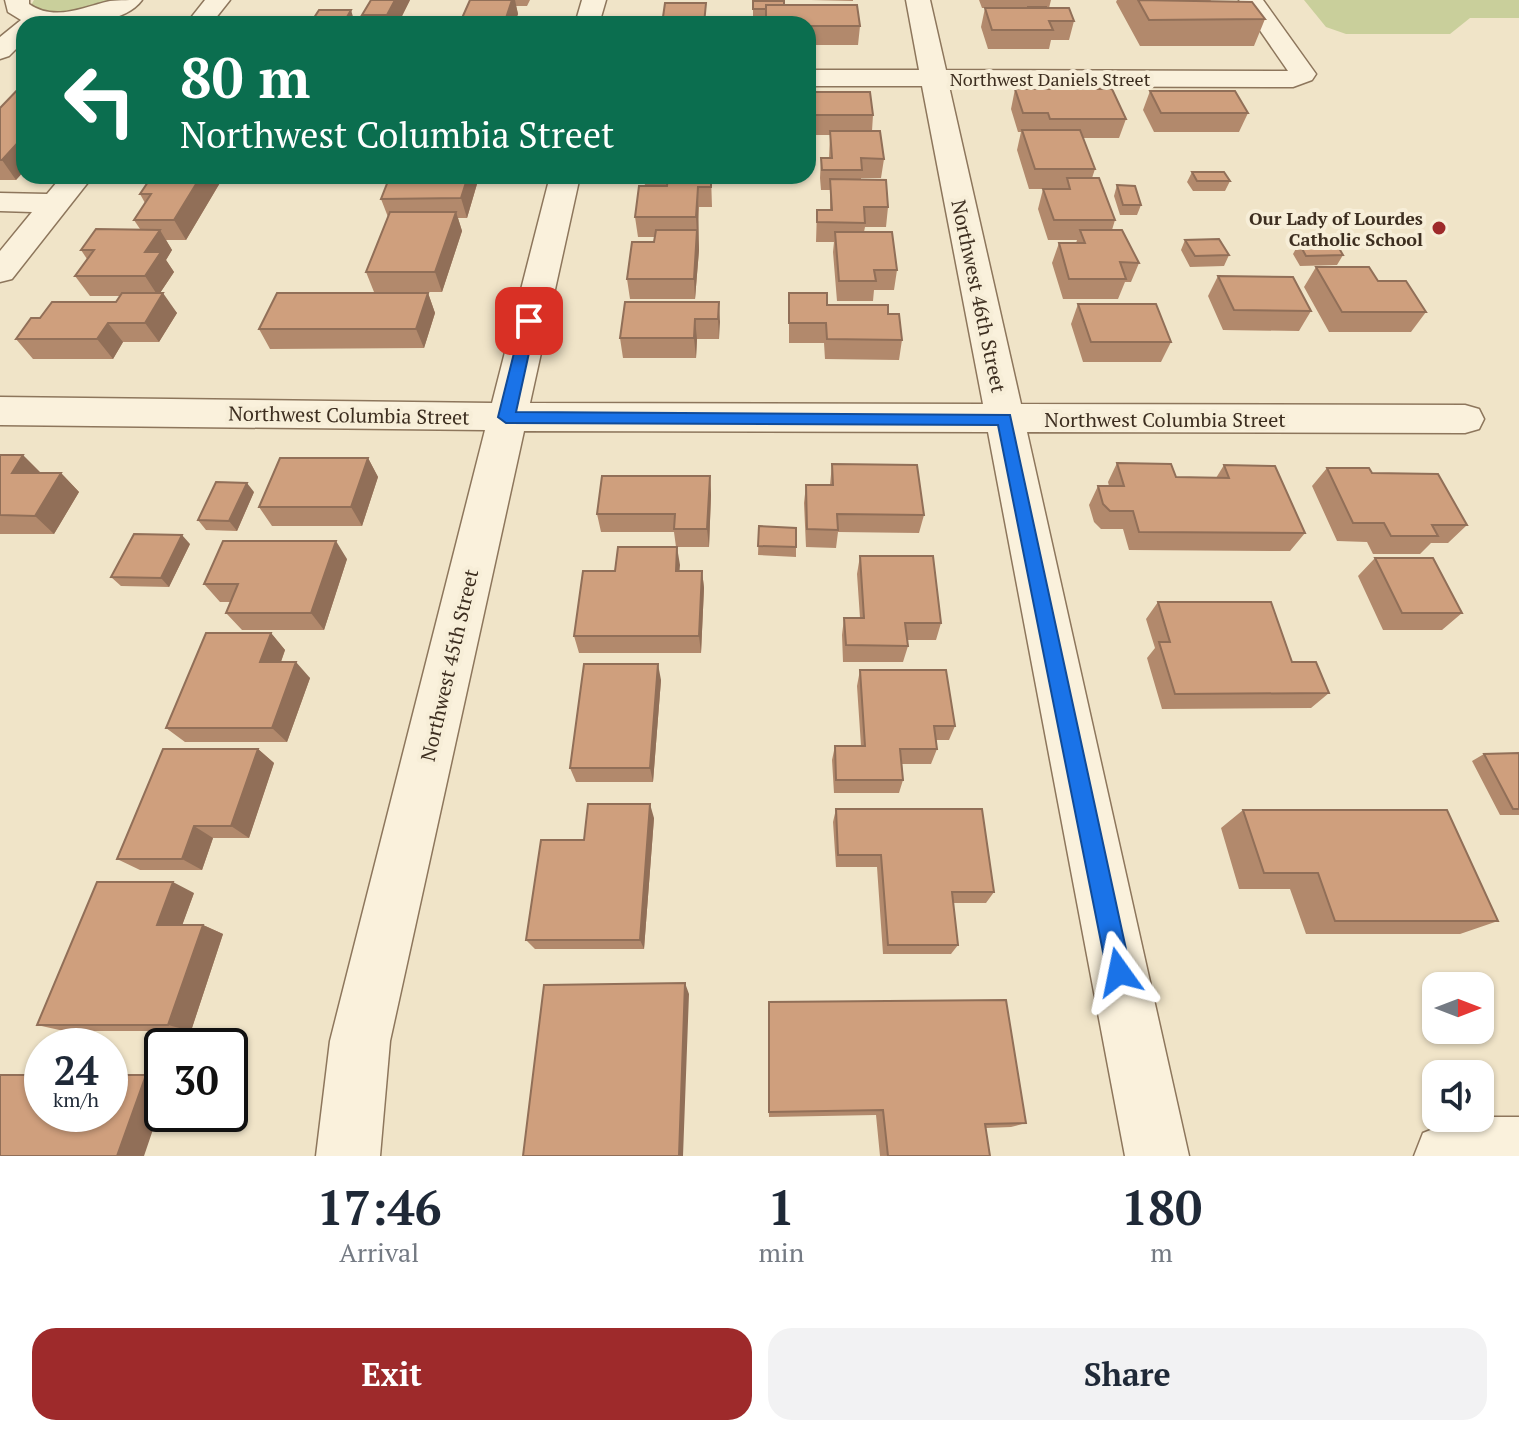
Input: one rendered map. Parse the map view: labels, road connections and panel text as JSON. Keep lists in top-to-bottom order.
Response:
{
  "streets": {
    "street": [
      "Northwest Daniels Street",
      "Northwest 46th Street",
      "Northwest Columbia Street",
      "Northwest 45th Street"
    ]
  },
  "crossings": [
    ["Northwest Daniels Street", "Northwest 46th Street"],
    ["Northwest 46th Street", "Northwest Columbia Street"],
    ["Northwest Columbia Street", "Northwest 45th Street"]
  ],
  "places": ["Our Lady of Lourdes Catholic School"],
  "north": "right",
  "page": {
    "turn": ["80 m", "Northwest Columbia Street"],
    "speed": "24 km/h",
    "limit": "30",
    "eta": [
      "17:46",
      "Arrival",
      "1",
      "min",
      "180",
      "m"
    ],
    "buttons": ["Exit", "Share"]
  }
}
